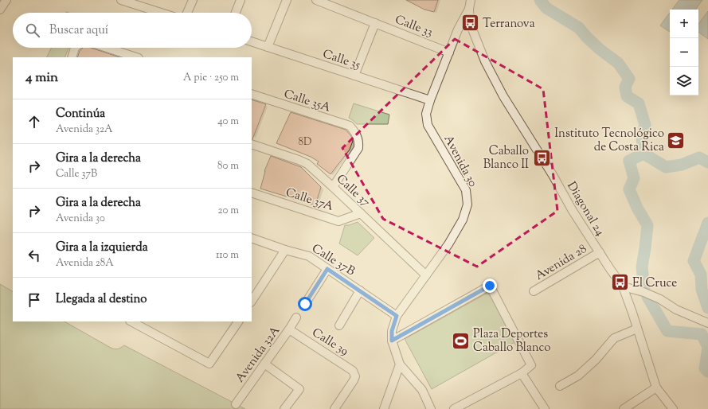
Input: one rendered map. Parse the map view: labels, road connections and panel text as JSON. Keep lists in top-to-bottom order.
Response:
{
  "streets": {
    "street": [
      "Calle 33",
      "Calle 35",
      "Calle 35A",
      "Avenida 30",
      "Calle 37",
      "Calle 37A",
      "Diagonal 24",
      "Calle 37B",
      "Avenida 28",
      "Calle 39",
      "Avenida 32A"
    ]
  },
  "crossings": [
    ["Calle 33", "Avenida 30"],
    ["Calle 35", "Avenida 30"],
    ["Calle 35A", "Calle 37"],
    ["Avenida 30", "Calle 37"],
    ["Avenida 30", "Diagonal 24"],
    ["Avenida 30", "Calle 37B"],
    ["Calle 37", "Calle 37A"],
    ["Diagonal 24", "Avenida 28"],
    ["Calle 39", "Avenida 32A"]
  ],
  "places": {
    "bus stop": ["Terranova", "Caballo Blanco II", "El Cruce"],
    "school or university": ["Instituto Tecnológico de Costa Rica"],
    "sports": ["Plaza Deportes Caballo Blanco"]
  },
  "house_numbers": ["8D"],
  "page": {
    "map_buttons": ["+", "−"],
    "search": "Buscar aquí",
    "heading": ["4 min", "A pie · 250 m"],
    "list": [
      ["Continúa", "Avenida 32A", "40 m"],
      ["Gira a la derecha", "Calle 37B", "80 m"],
      ["Gira a la derecha", "Avenida 30", "20 m"],
      ["Gira a la izquierda", "Avenida 28A", "110 m"],
      "Llegada al destino"
    ]
  }
}
